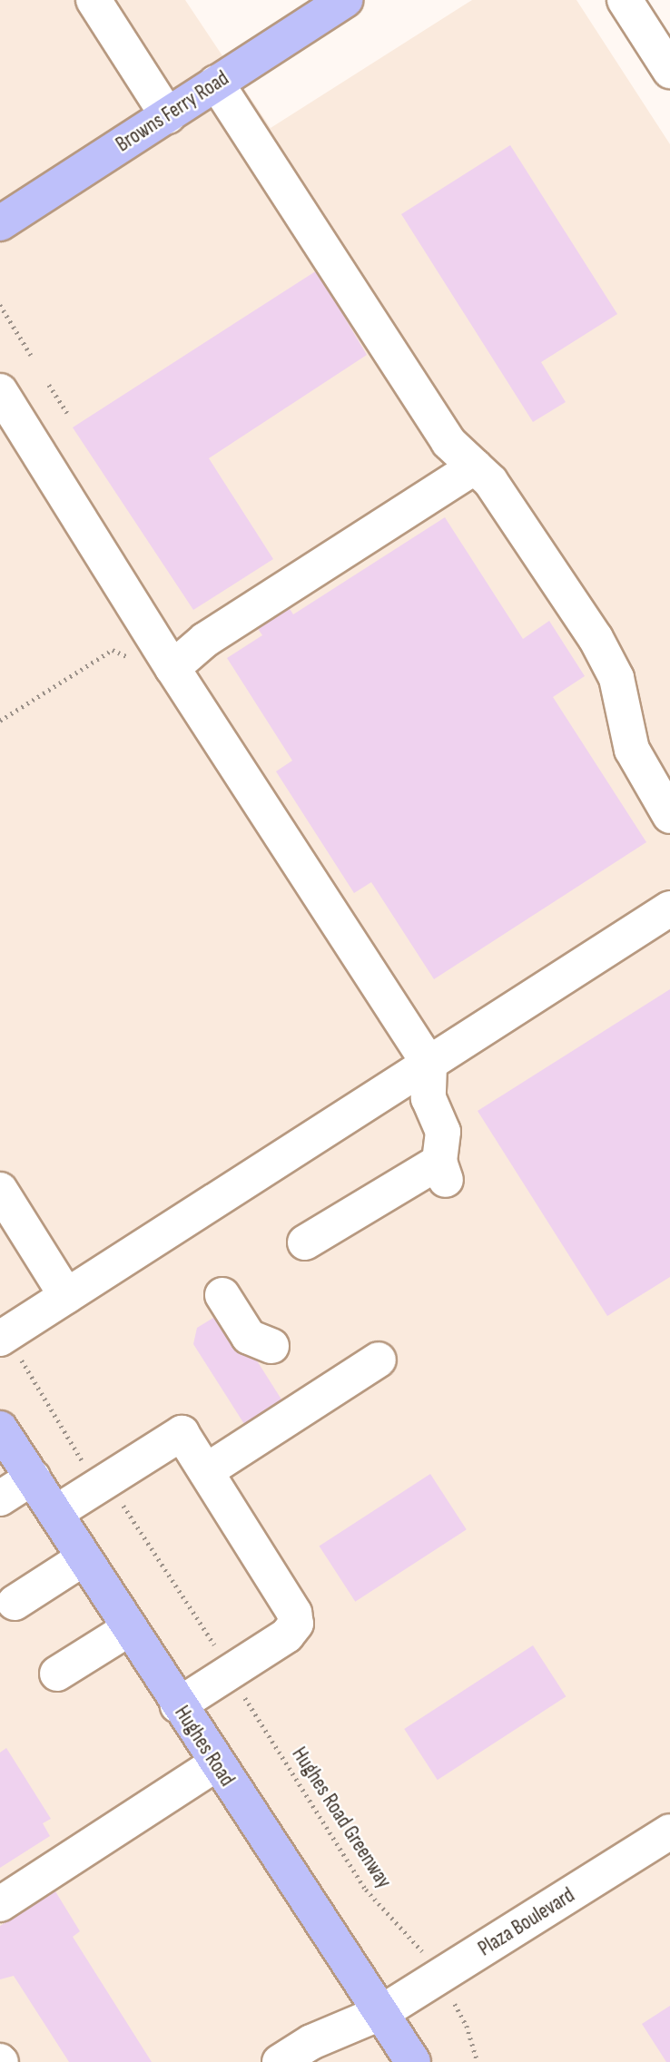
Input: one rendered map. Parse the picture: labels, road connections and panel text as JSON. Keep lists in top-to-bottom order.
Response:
{
  "streets": {
    "main road": ["Browns Ferry Road", "Hughes Road"],
    "street": ["Plaza Boulevard"],
    "path": ["Hughes Road Greenway"]
  },
  "crossings": [
    ["Hughes Road", "Plaza Boulevard"]
  ]
}
